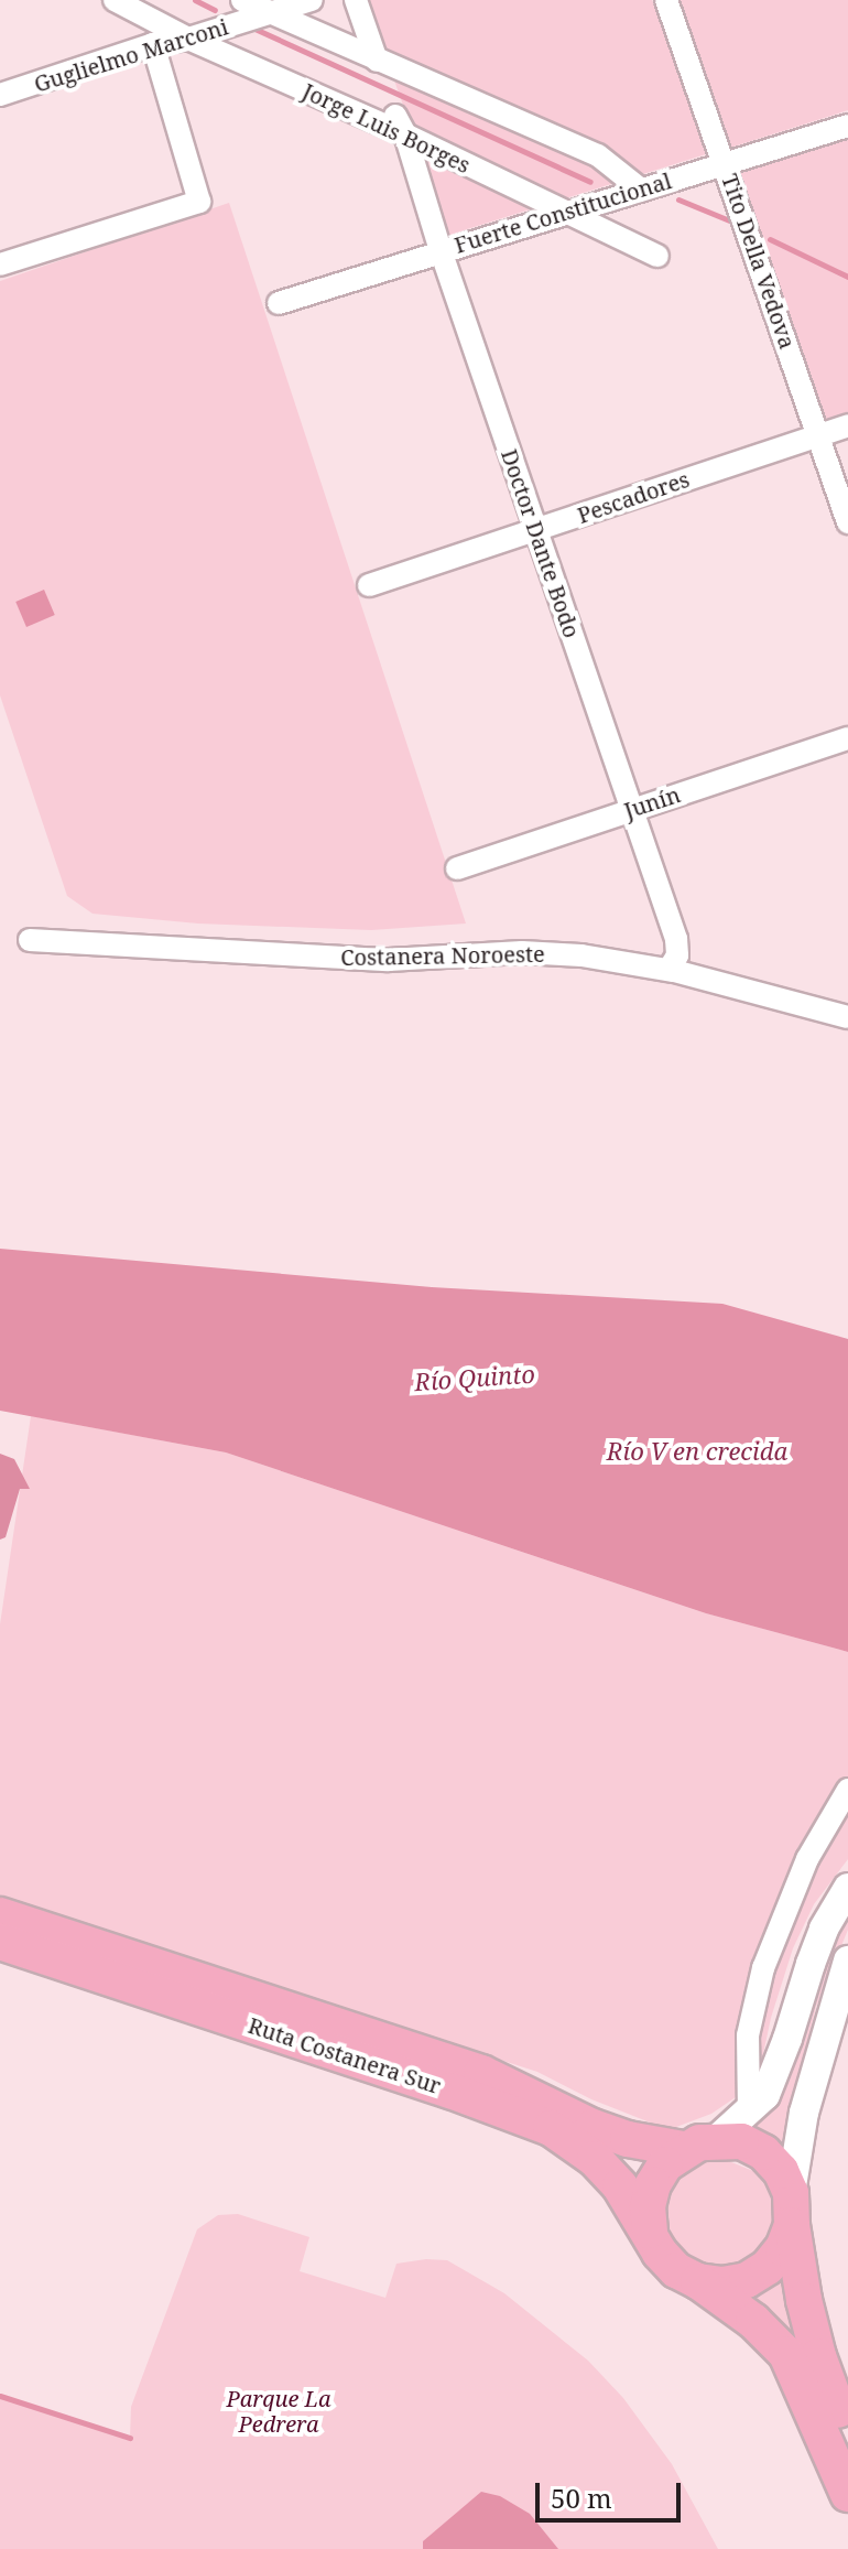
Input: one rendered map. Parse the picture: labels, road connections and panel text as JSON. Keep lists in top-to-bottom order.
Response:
{
  "streets": {
    "main road": ["Ruta Costanera Sur"],
    "street": [
      "Guglielmo Marconi",
      "Jorge Luis Borges",
      "Fuerte Constitucional",
      "Tito Della Vedova",
      "Pescadores",
      "Doctor Dante Bodo",
      "Junín",
      "Costanera Noroeste"
    ]
  },
  "crossings": [
    ["Guglielmo Marconi", "Jorge Luis Borges"],
    ["Jorge Luis Borges", "Fuerte Constitucional"],
    ["Jorge Luis Borges", "Doctor Dante Bodo"],
    ["Fuerte Constitucional", "Tito Della Vedova"],
    ["Fuerte Constitucional", "Doctor Dante Bodo"],
    ["Tito Della Vedova", "Pescadores"],
    ["Pescadores", "Doctor Dante Bodo"],
    ["Doctor Dante Bodo", "Junín"],
    ["Doctor Dante Bodo", "Costanera Noroeste"]
  ],
  "water": ["Río Quinto", "Río V en crecida"],
  "parks": ["Parque La Pedrera"],
  "scale_bar": "50 m"
}
